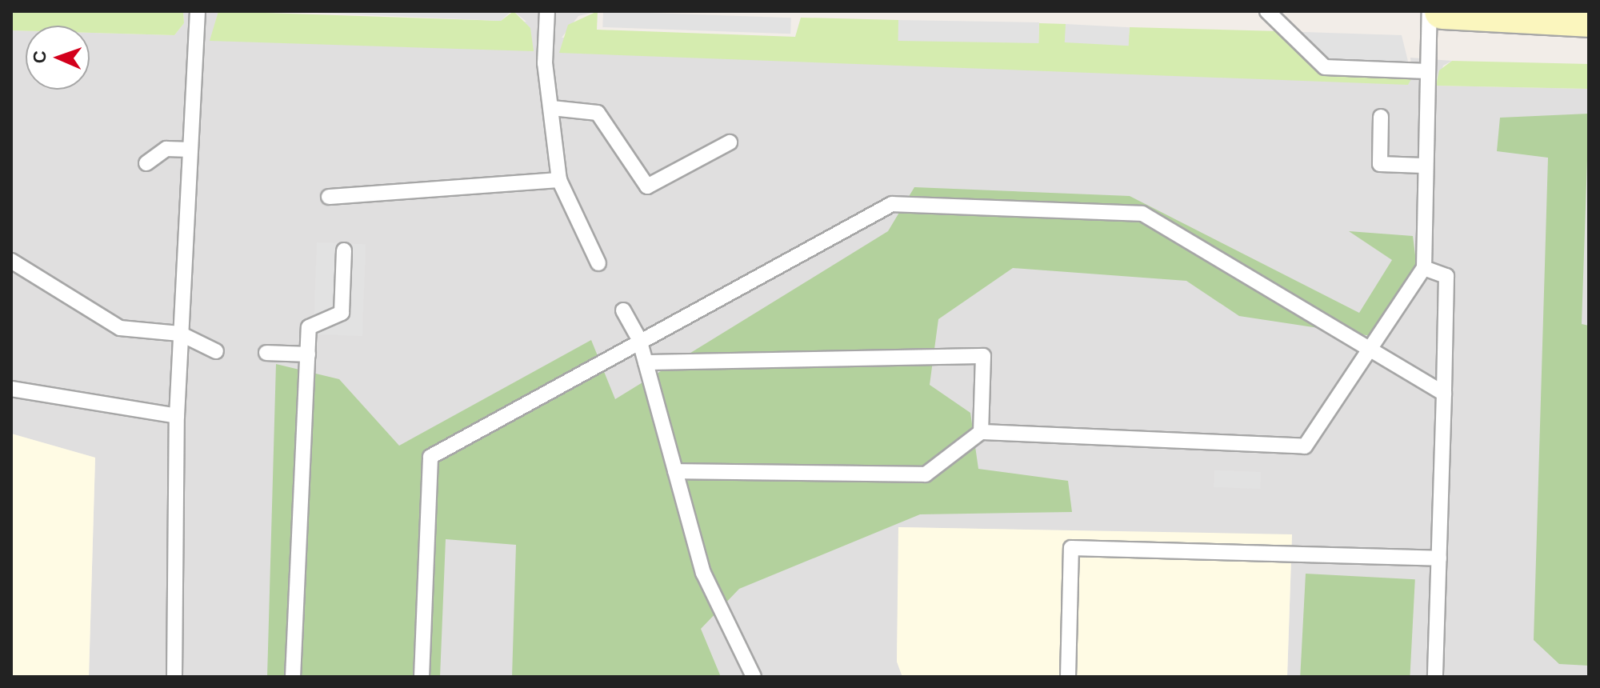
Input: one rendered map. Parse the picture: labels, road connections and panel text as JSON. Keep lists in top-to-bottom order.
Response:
{
  "north": "left"
}
